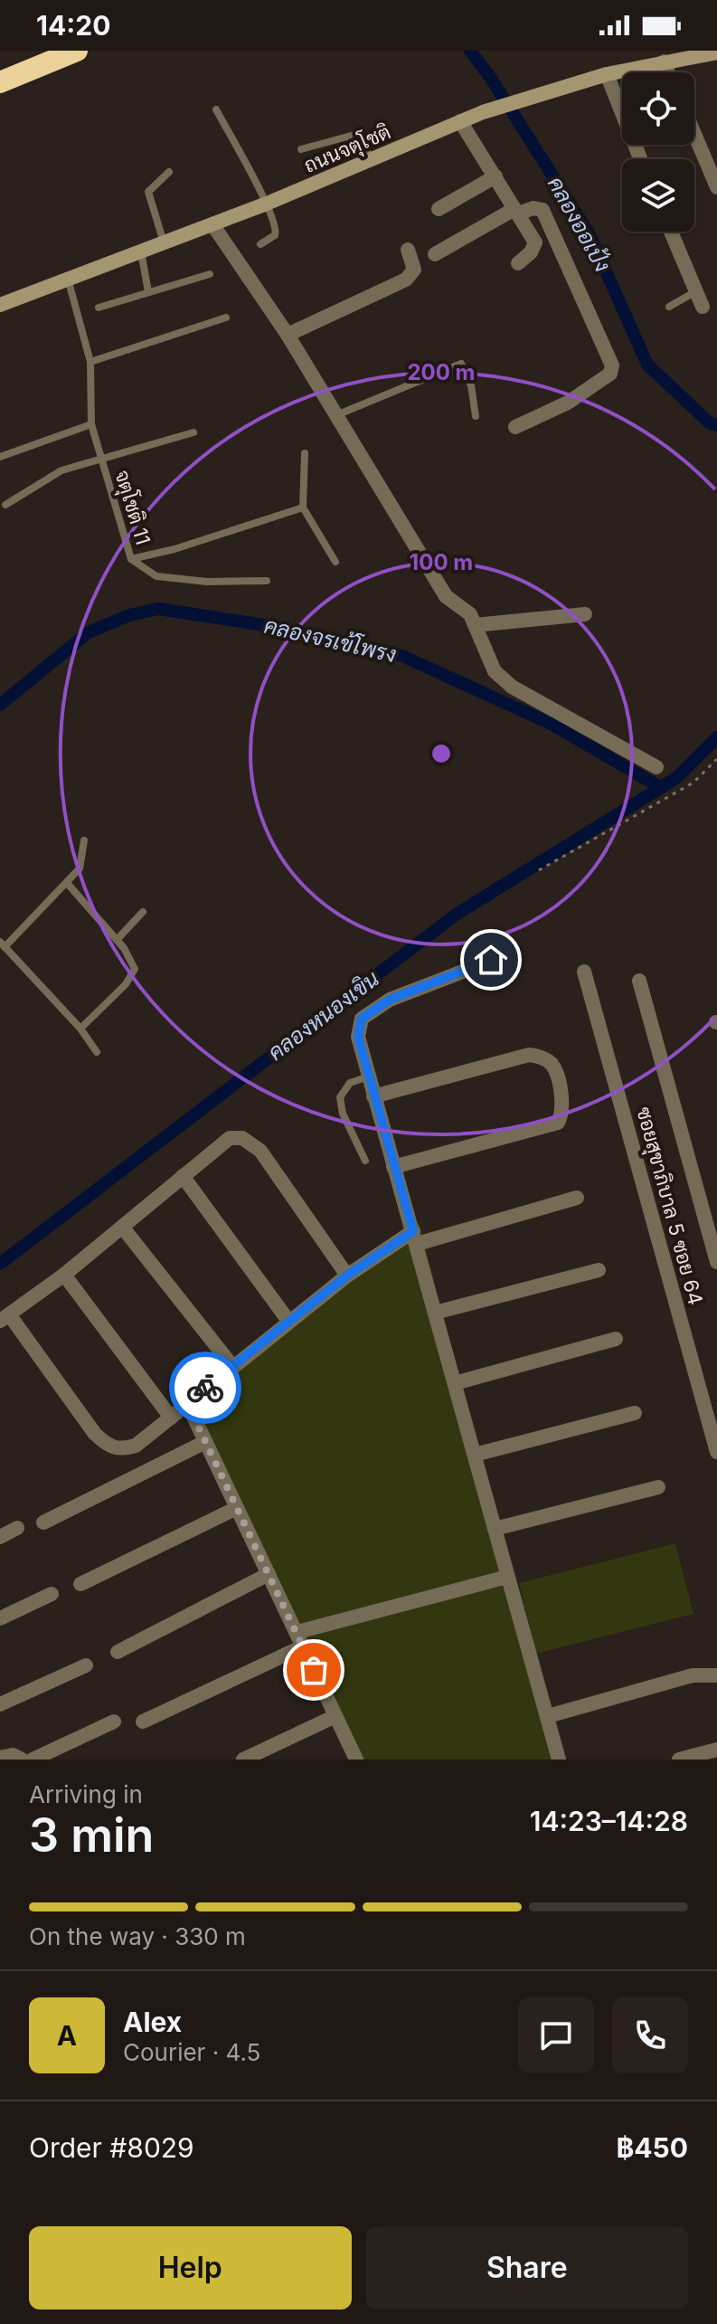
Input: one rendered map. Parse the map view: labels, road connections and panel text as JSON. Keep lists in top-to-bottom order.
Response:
{
  "streets": {
    "street": ["ถนนจตุโชติ", "ซอยสุขาภิบาล 5 ซอย 64"],
    "lane": ["จตุโชติ 11"]
  },
  "crossings": [
    ["ถนนจตุโชติ", "จตุโชติ 11"]
  ],
  "water": ["คลองออเป้ง", "คลองจรเข้โพรง", "คลองหนองเขิน"],
  "page": {
    "status": "14:20",
    "heading": ["3 min", "Arriving in", "14:23–14:28"],
    "panel": [
      "Alex",
      "Courier · 4.5",
      "Order #8029",
      "฿450"
    ],
    "bar": "On the way · 330 m",
    "round": "A",
    "buttons": ["Help", "Share"]
  },
  "rings": ["200 m", "100 m"]
}
